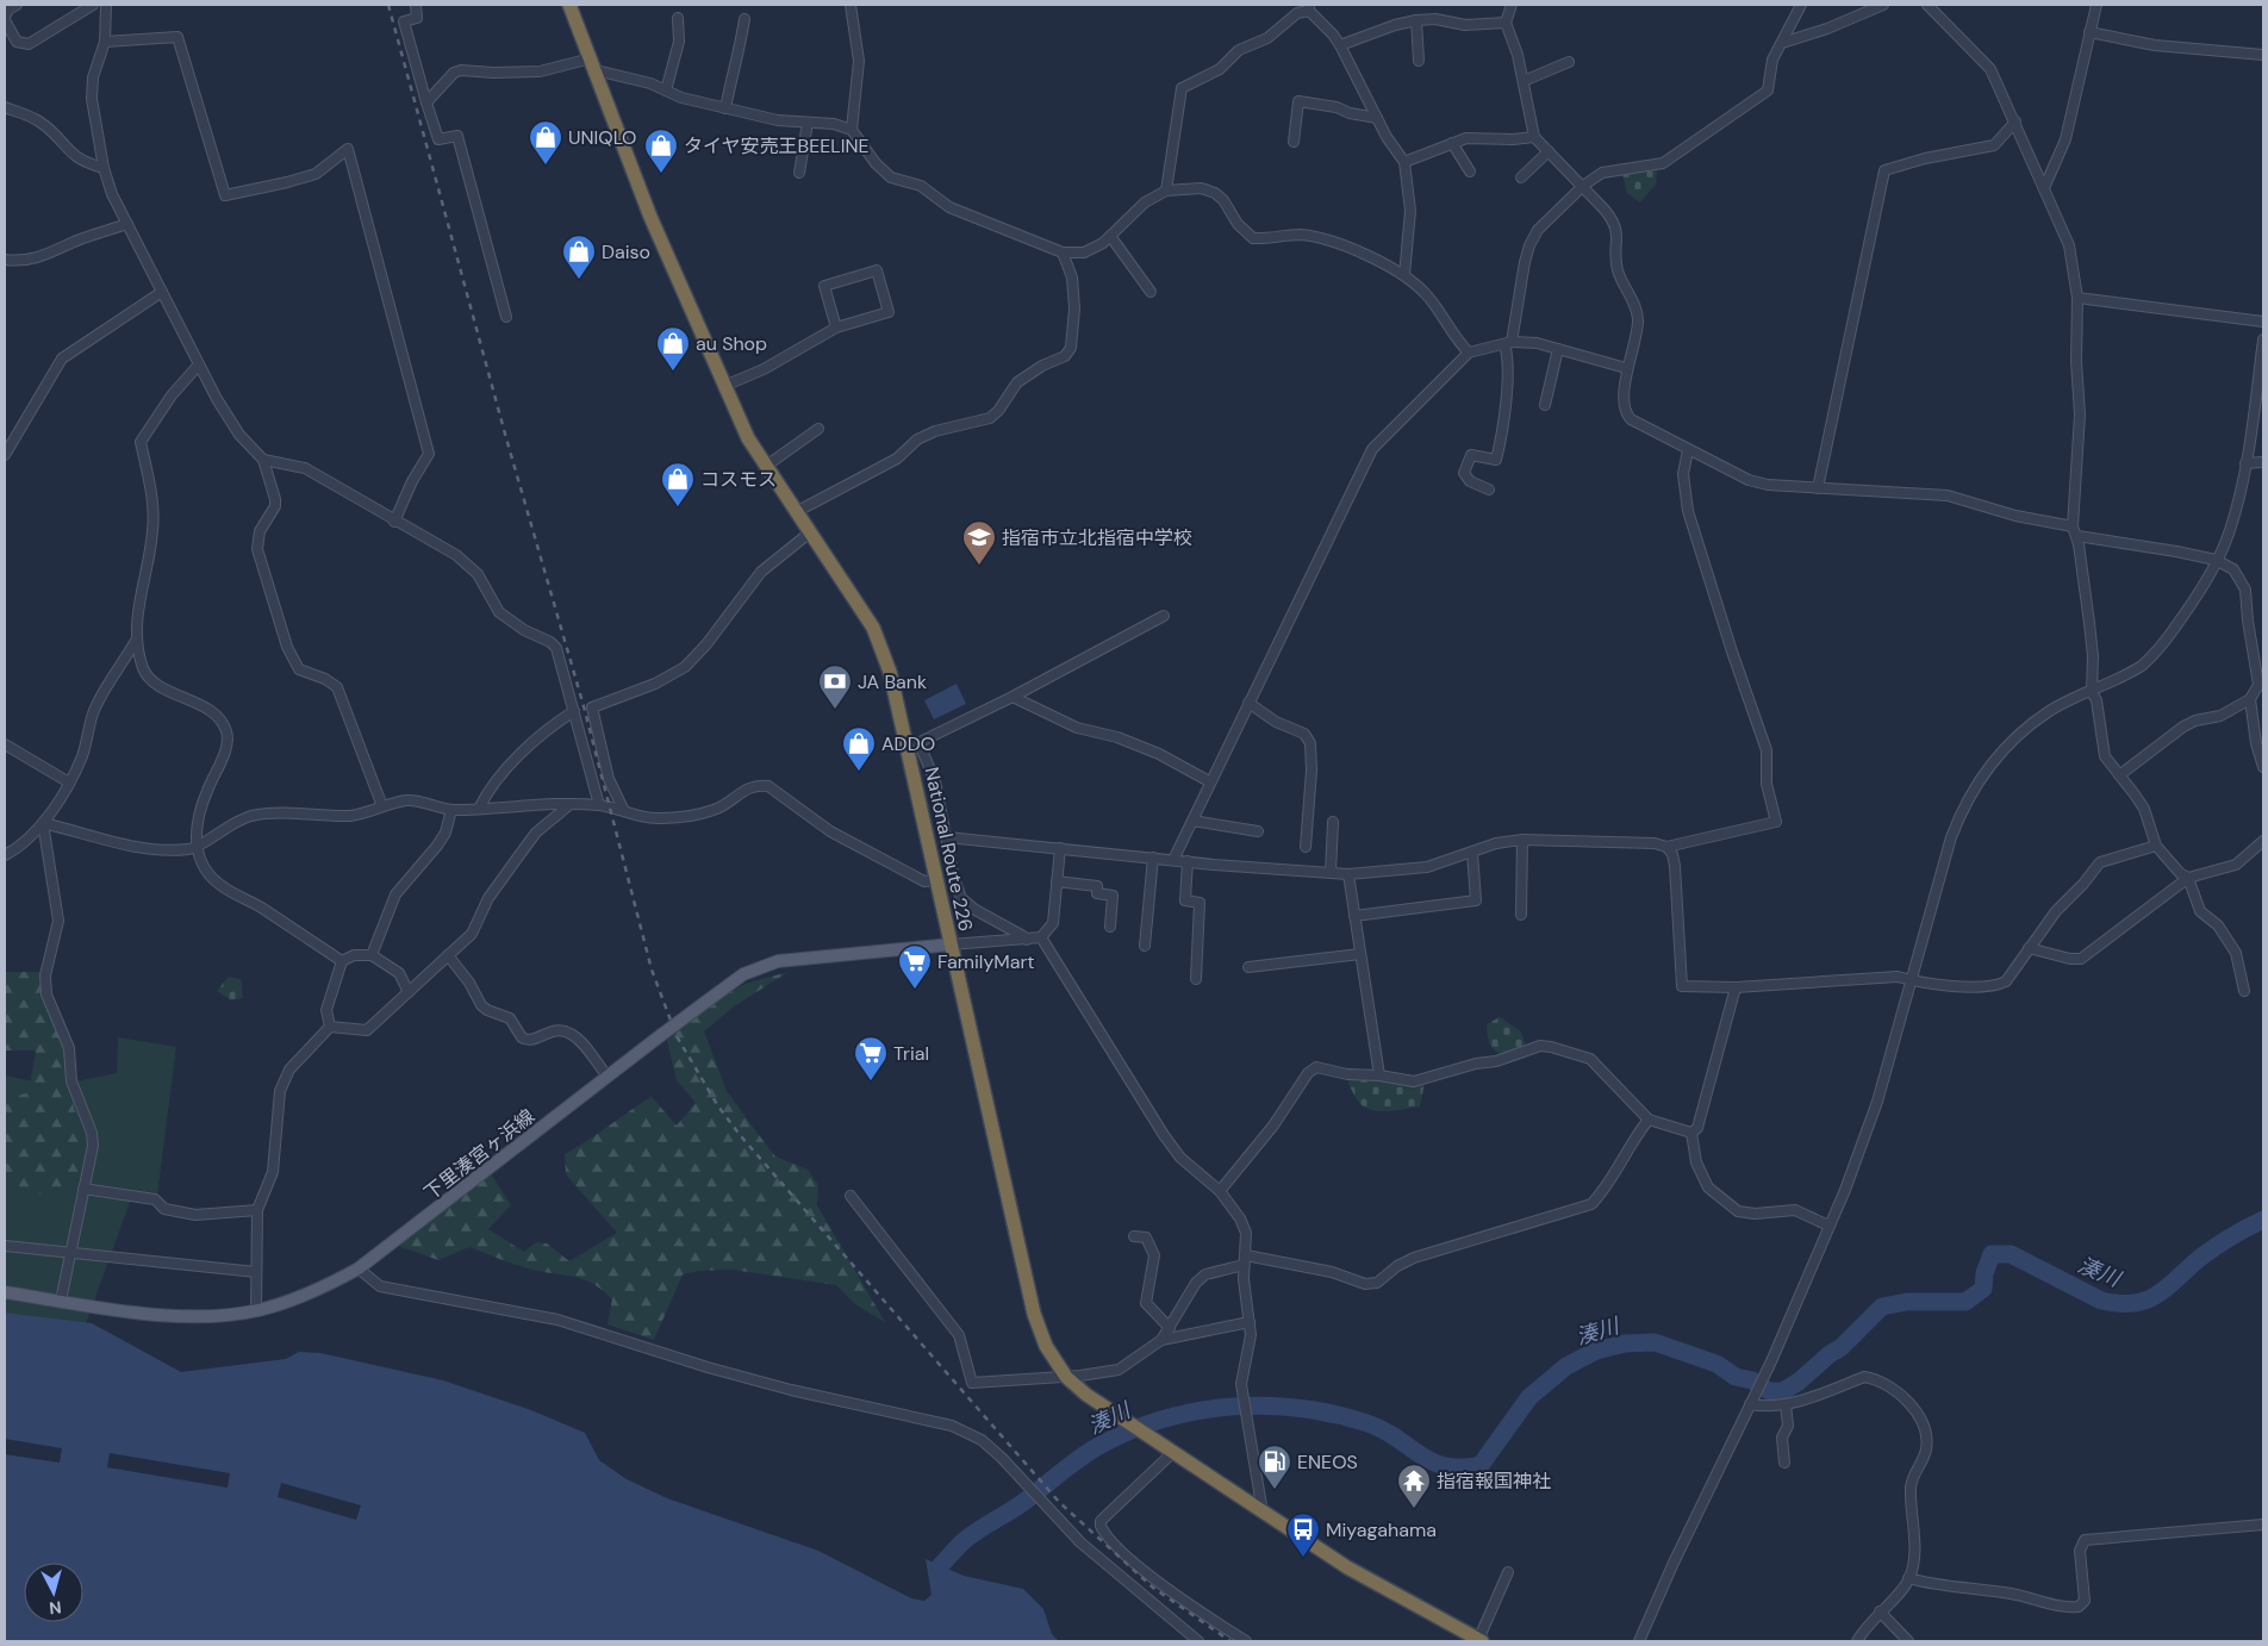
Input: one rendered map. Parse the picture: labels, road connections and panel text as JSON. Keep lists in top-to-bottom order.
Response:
{
  "streets": {
    "highway": ["National Route 226"],
    "main road": ["下里湊宮ヶ浜線"]
  },
  "crossings": [
    ["National Route 226", "下里湊宮ヶ浜線"]
  ],
  "water": ["湊川"],
  "places": {
    "shop": [
      "UNIQLO",
      "タイヤ安売王BEELINE",
      "Daiso",
      "au Shop",
      "コスモス",
      "ADDO"
    ],
    "school or university": ["指宿市立北指宿中学校"],
    "bank": ["JA Bank"],
    "supermarket": ["FamilyMart", "Trial"],
    "fuel station": ["ENEOS"],
    "temple": ["指宿報国神社"],
    "bus stop": ["Miyagahama"]
  },
  "north": "bottom"
}
